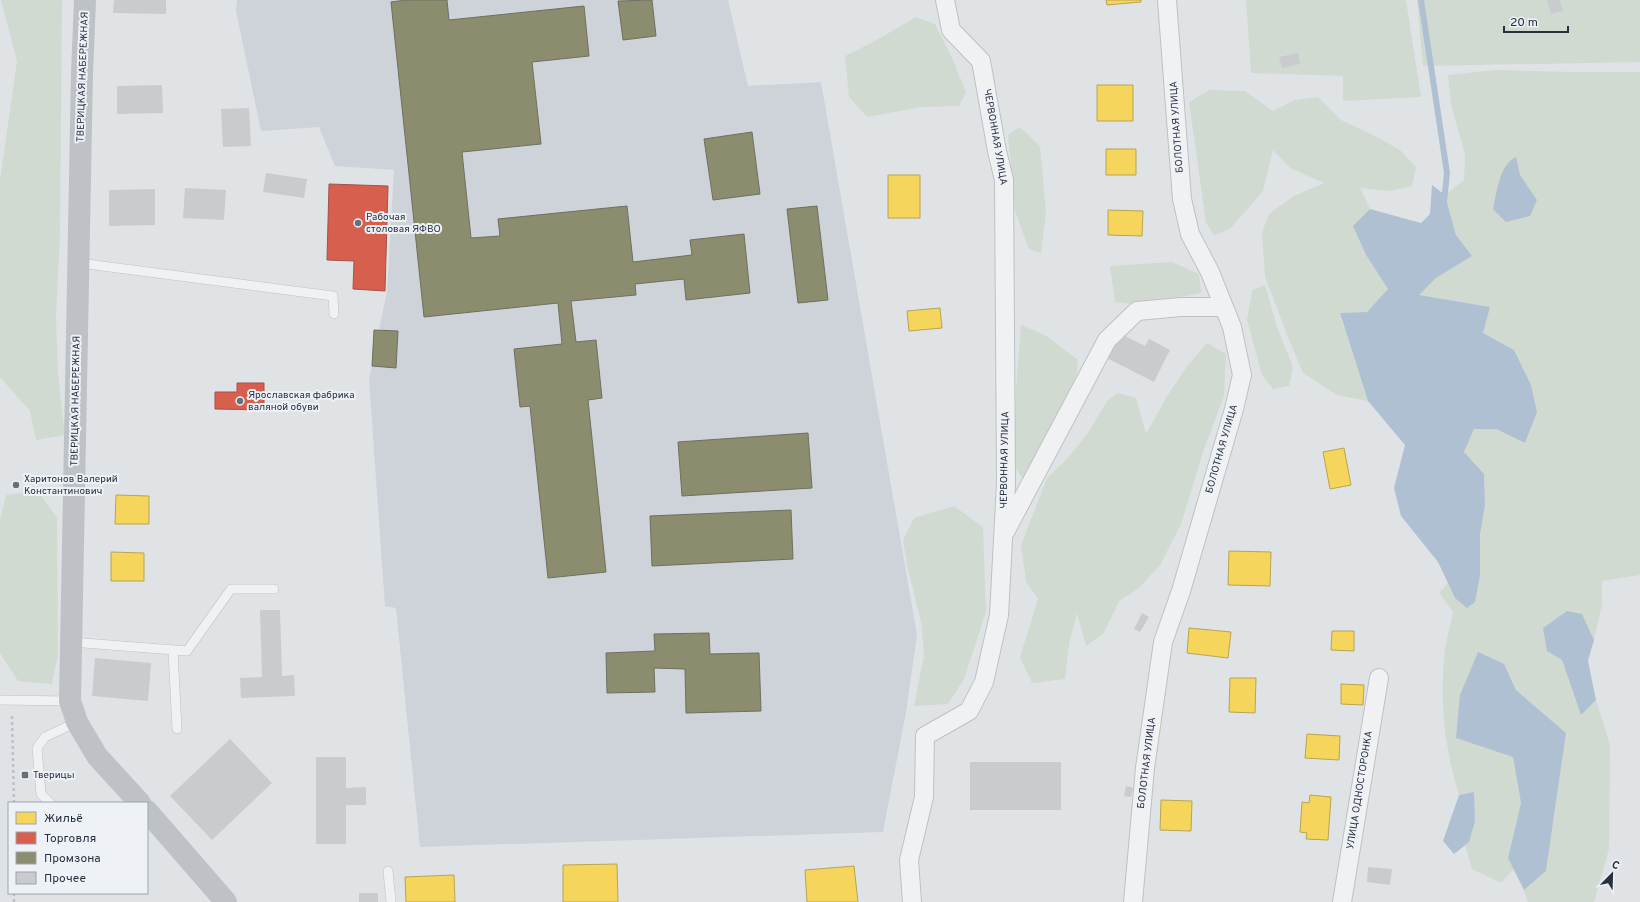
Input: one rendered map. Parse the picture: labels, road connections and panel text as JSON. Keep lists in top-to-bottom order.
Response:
{
  "streets": {
    "street": [
      "ТВЕРИЦКАЯ НАБЕРЕЖНАЯ",
      "БОЛОТНАЯ УЛИЦА",
      "ЧЕРВОННАЯ УЛИЦА",
      "УЛИЦА ОДНОСТОРОНКА"
    ]
  },
  "places": {
    "other": ["Рабочая столовая ЯФВО", "Ярославская фабрика валяной обуви", "Харитонов Валерий Константинович"],
    "transit": ["Тверицы"]
  },
  "legend": [
    "Жильё",
    "Торговля",
    "Промзона",
    "Прочее"
  ],
  "scale_bar": "20 m",
  "north": "top right"
}
